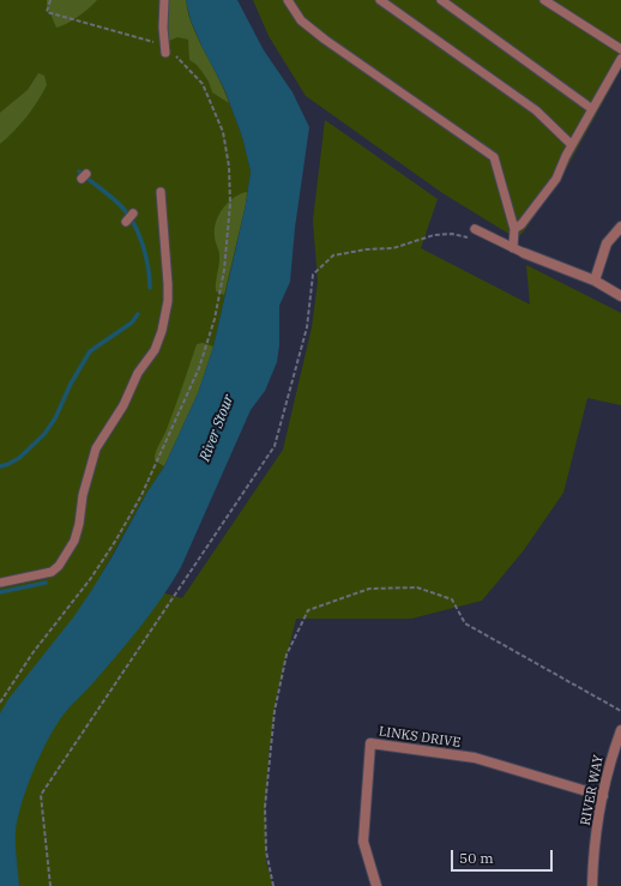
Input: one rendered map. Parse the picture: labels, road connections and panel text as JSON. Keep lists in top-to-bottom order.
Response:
{
  "streets": {
    "street": ["LINKS DRIVE", "RIVER WAY"]
  },
  "crossings": [
    ["LINKS DRIVE", "RIVER WAY"]
  ],
  "water": ["River Stour"],
  "scale_bar": "50 m"
}
